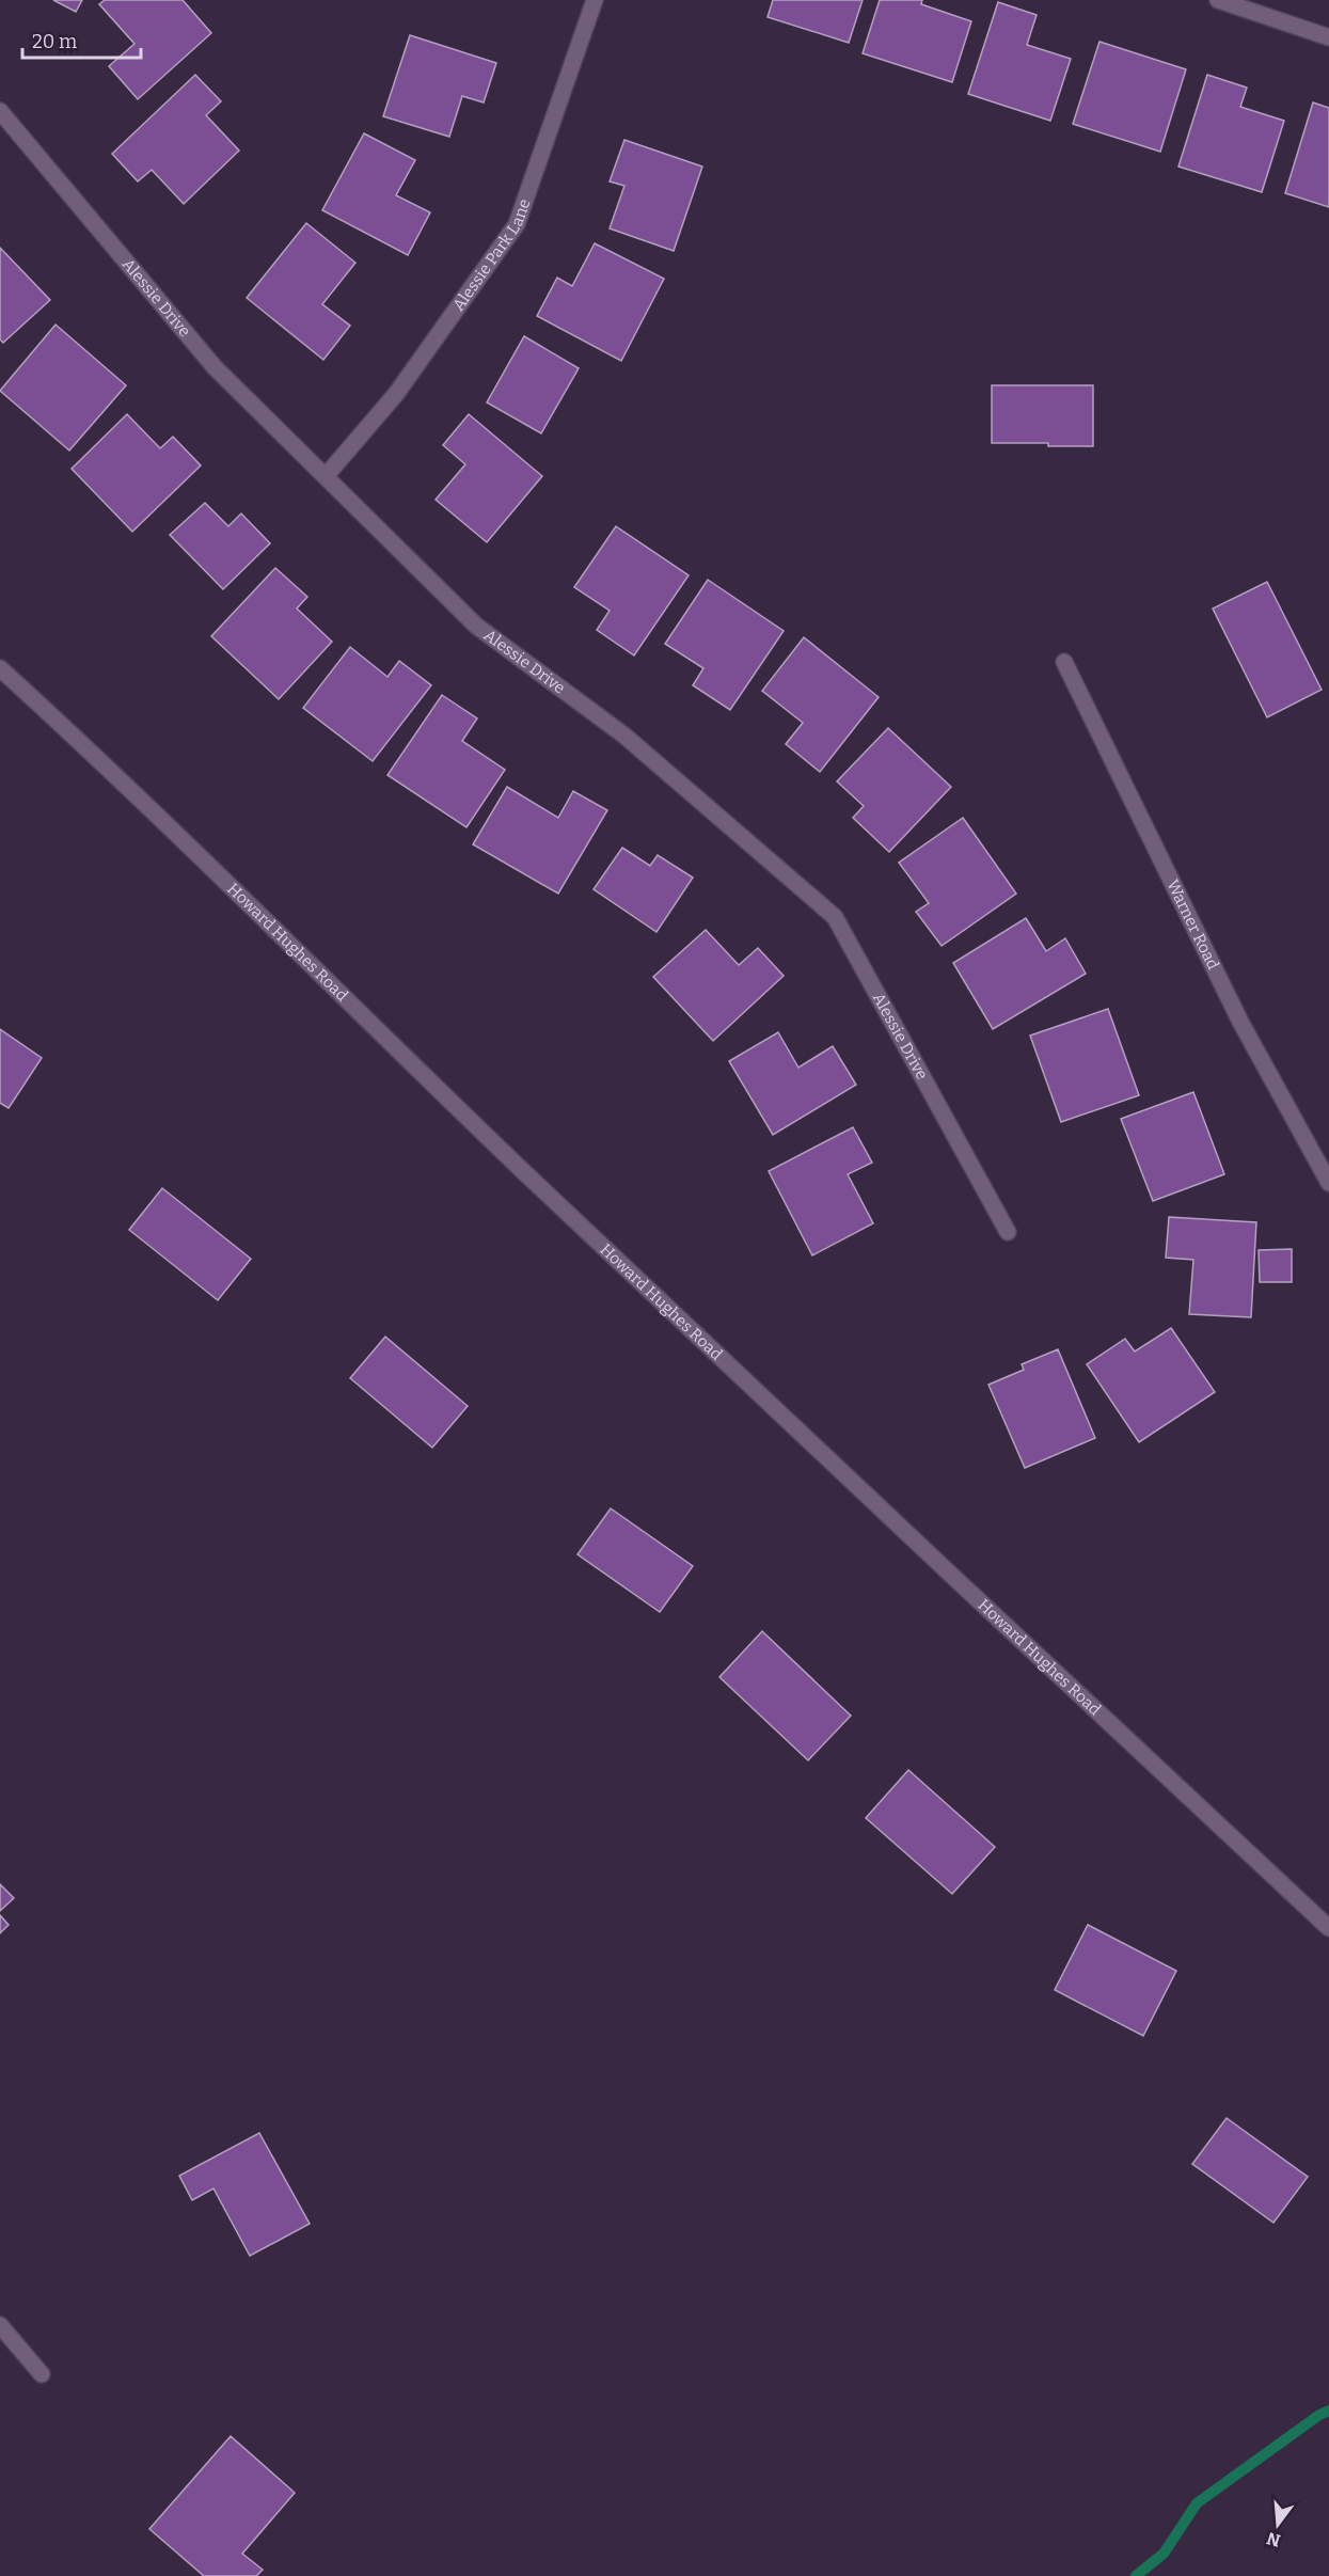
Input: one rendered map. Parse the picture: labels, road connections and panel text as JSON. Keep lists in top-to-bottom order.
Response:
{
  "streets": {
    "street": [
      "Alessie Park Lane",
      "Alessie Drive",
      "Warner Road",
      "Howard Hughes Road"
    ]
  },
  "crossings": [
    ["Alessie Park Lane", "Alessie Drive"]
  ],
  "scale_bar": "20 m",
  "north": "bottom"
}
